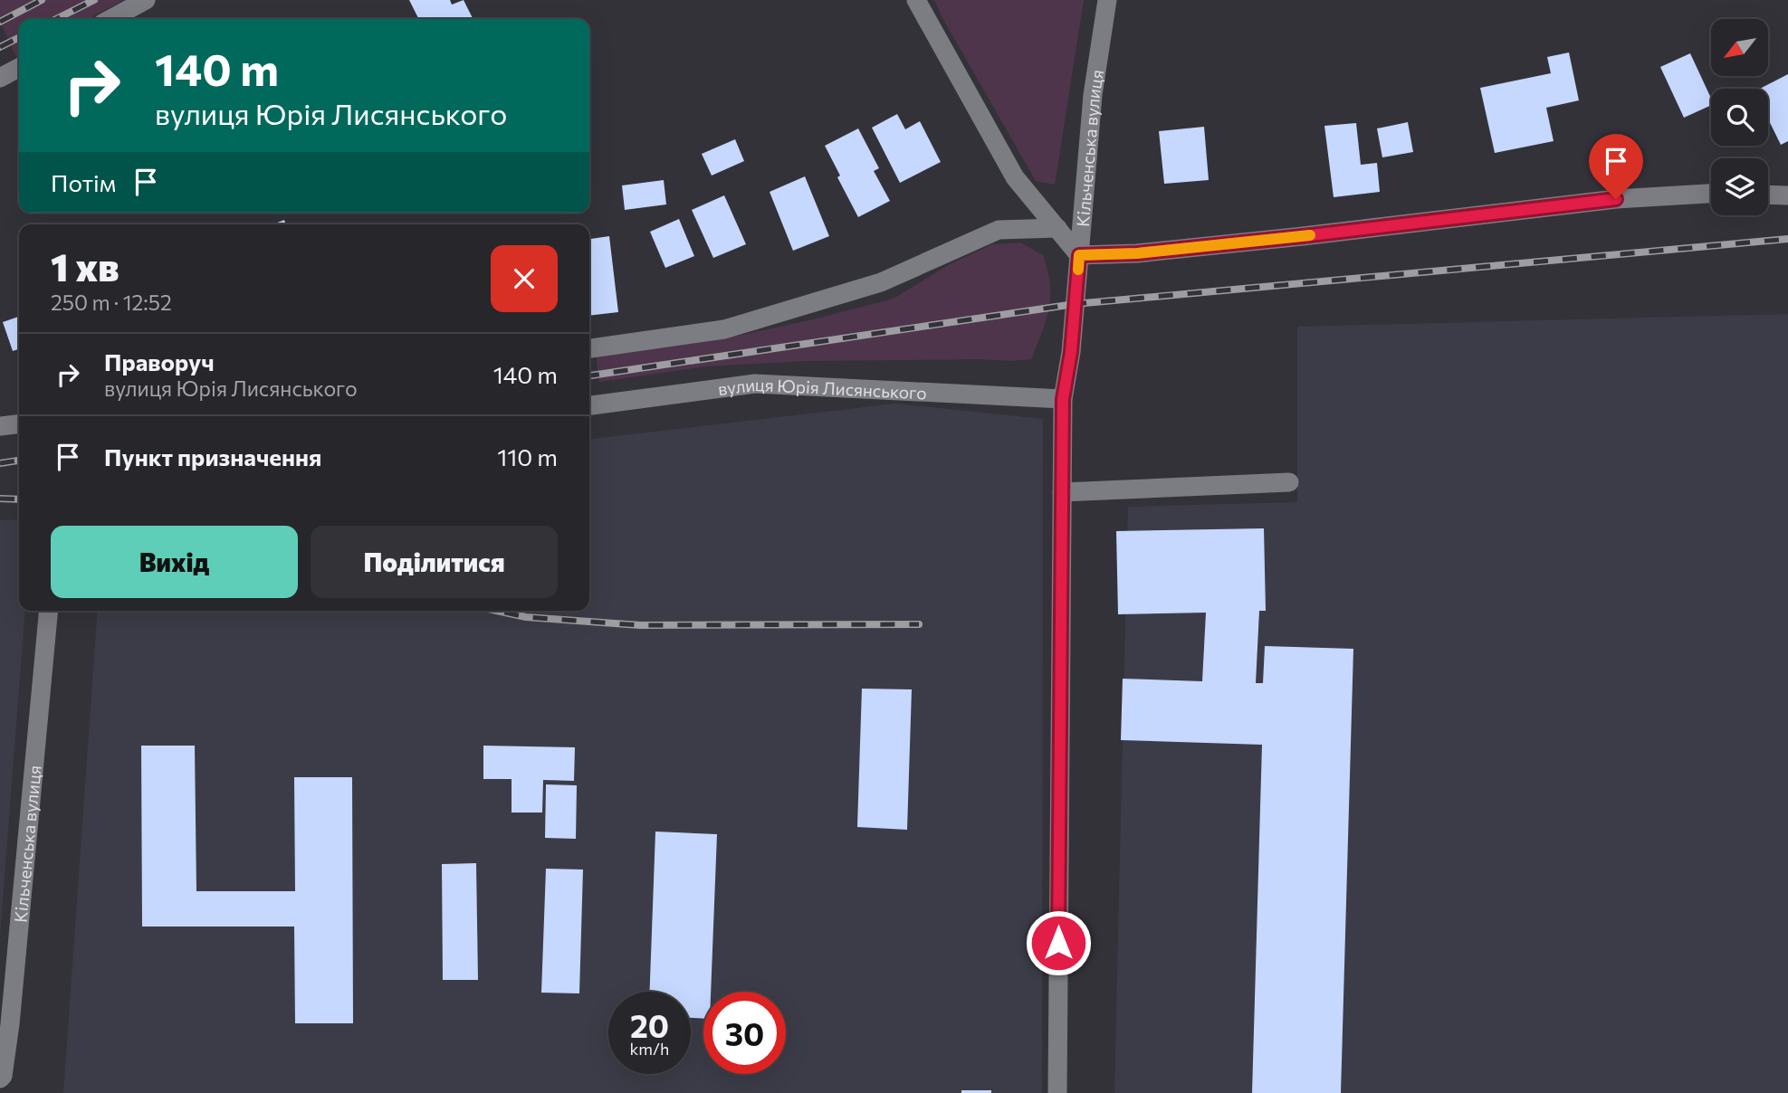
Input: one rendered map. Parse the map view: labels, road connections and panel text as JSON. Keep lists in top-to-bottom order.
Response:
{
  "streets": {
    "street": ["Кільченська вулиця", "вулиця Юрія Лисянського"]
  },
  "crossings": [
    ["Кільченська вулиця", "вулиця Юрія Лисянського"]
  ],
  "north": "bottom left",
  "page": {
    "turn": ["140 m", "вулиця Юрія Лисянського"],
    "then": "Потім",
    "heading": ["1 хв", "250 m · 12:52"],
    "list": [
      {
        "name": "Праворуч",
        "note": "вулиця Юрія Лисянського",
        "value": "140 m"
      },
      {
        "name": "Пункт призначення",
        "value": "110 m"
      }
    ],
    "buttons": ["Вихід", "Поділитися"],
    "speed": "20 km/h",
    "limit": "30"
  }
}
